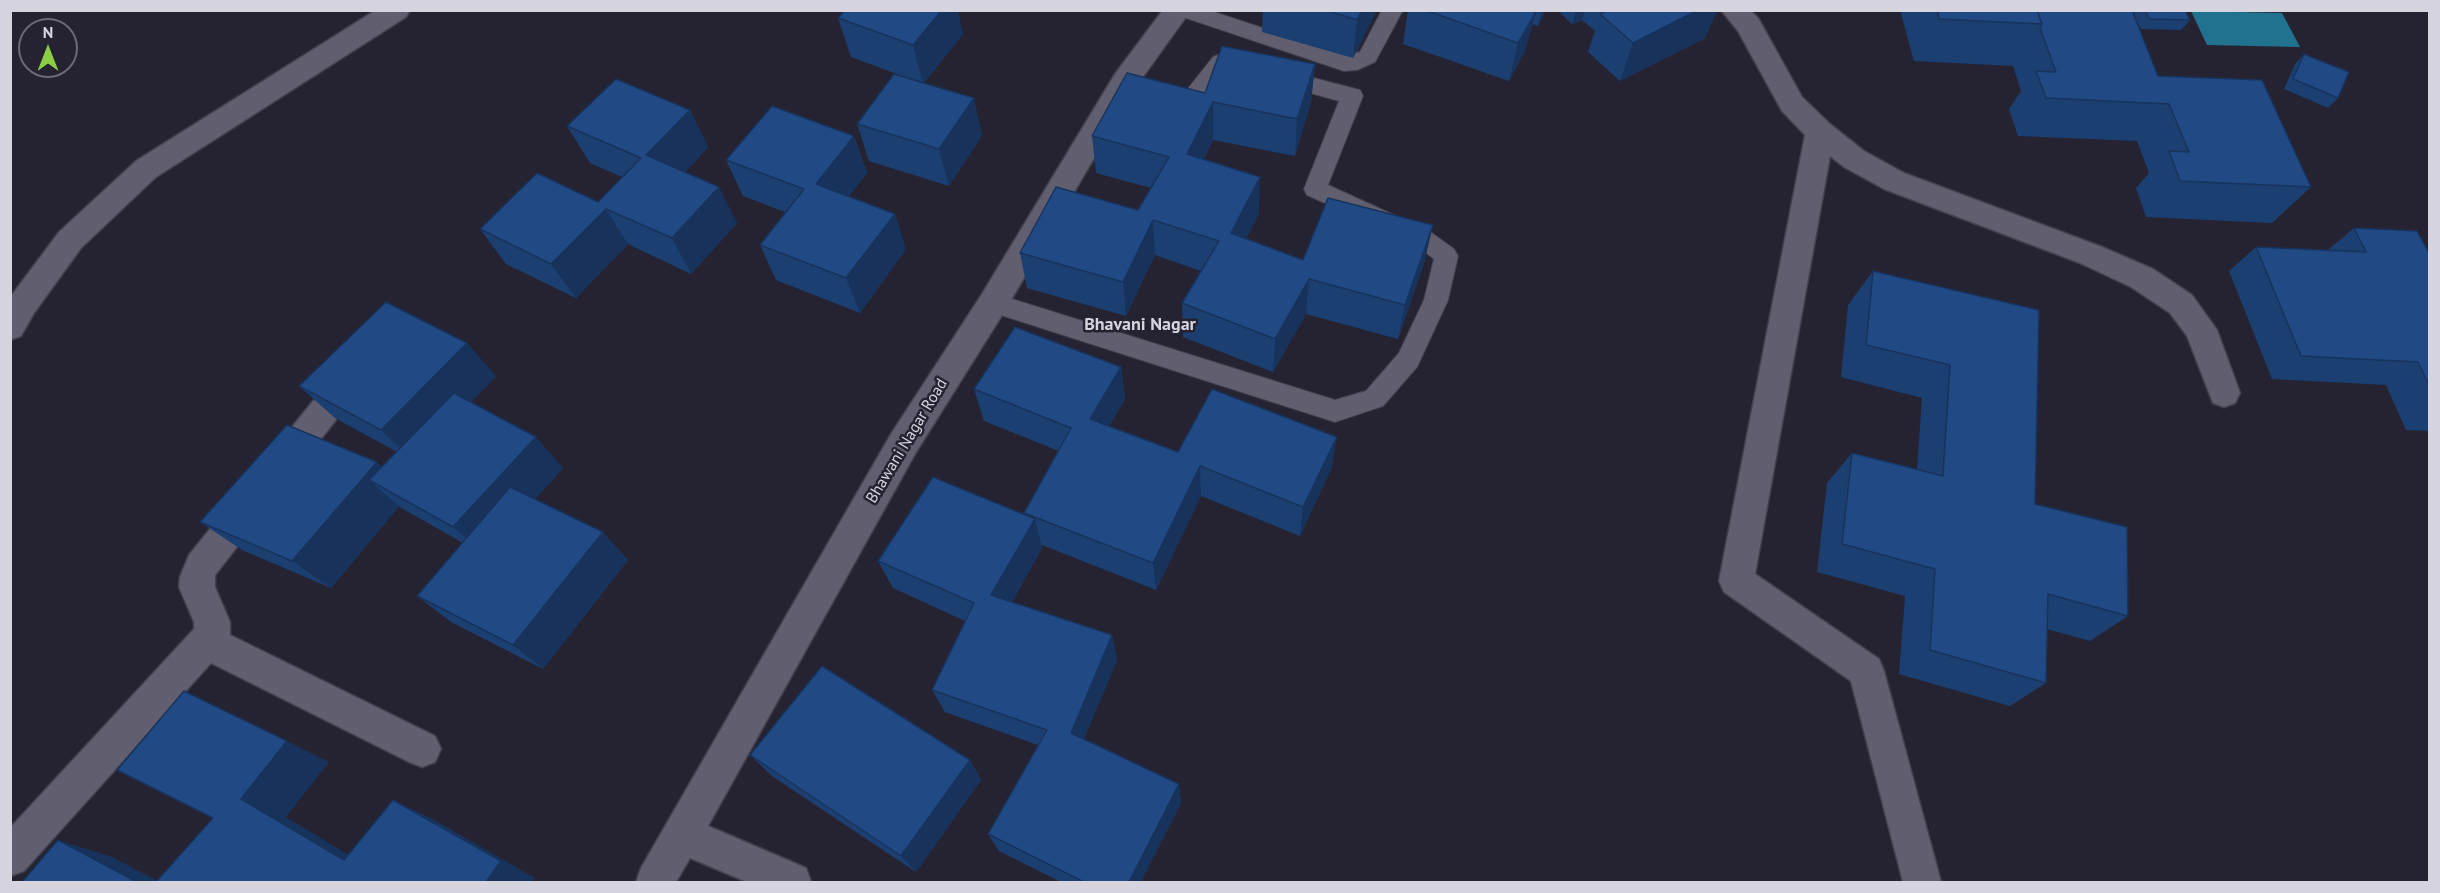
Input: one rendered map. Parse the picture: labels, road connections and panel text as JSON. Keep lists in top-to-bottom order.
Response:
{
  "streets": {
    "street": ["Bhawani Nagar Road"]
  },
  "districts": ["Bhavani Nagar"],
  "north": "top"
}
